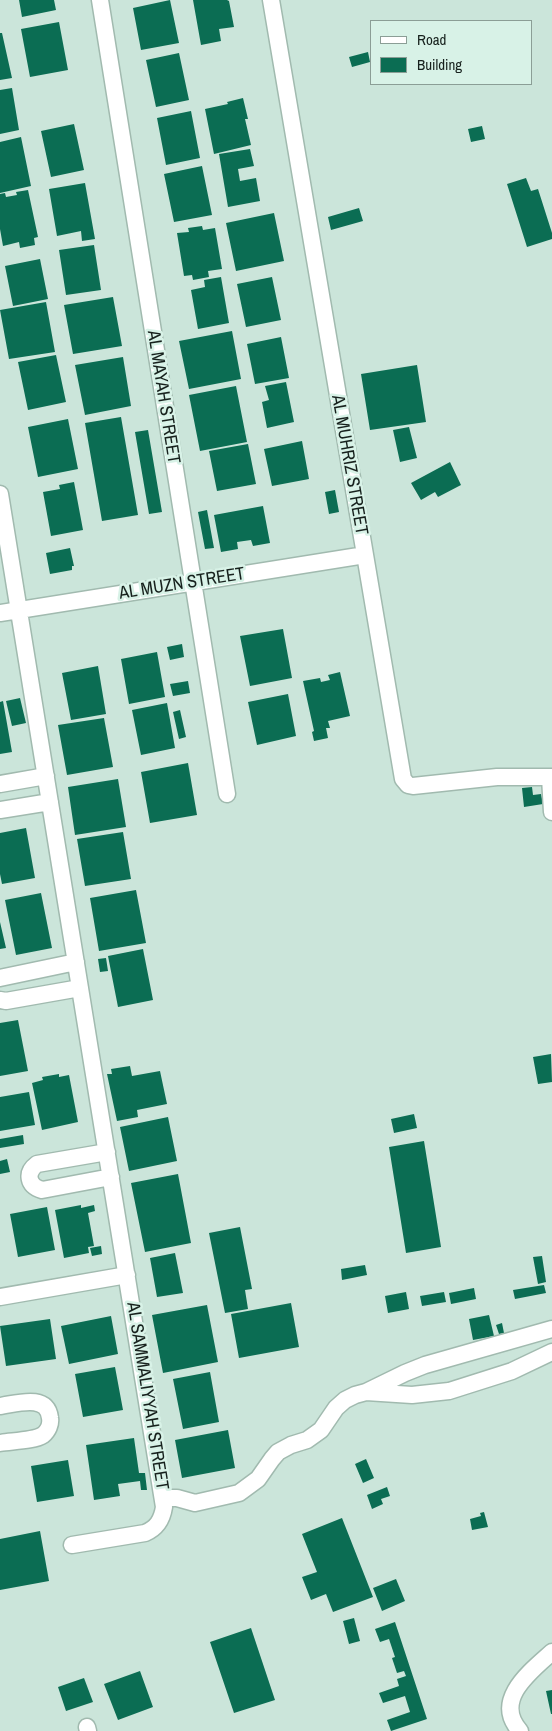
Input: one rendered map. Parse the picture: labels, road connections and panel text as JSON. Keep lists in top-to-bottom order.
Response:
{
  "streets": {
    "street": [
      "AL MAYAH STREET",
      "AL MUHRIZ STREET",
      "AL MUZN STREET",
      "AL SAMMALIYYAH STREET"
    ]
  },
  "crossings": [
    ["AL MAYAH STREET", "AL MUZN STREET"],
    ["AL MUHRIZ STREET", "AL MUZN STREET"],
    ["AL MUZN STREET", "AL SAMMALIYYAH STREET"]
  ],
  "legend": ["Road", "Building"]
}
